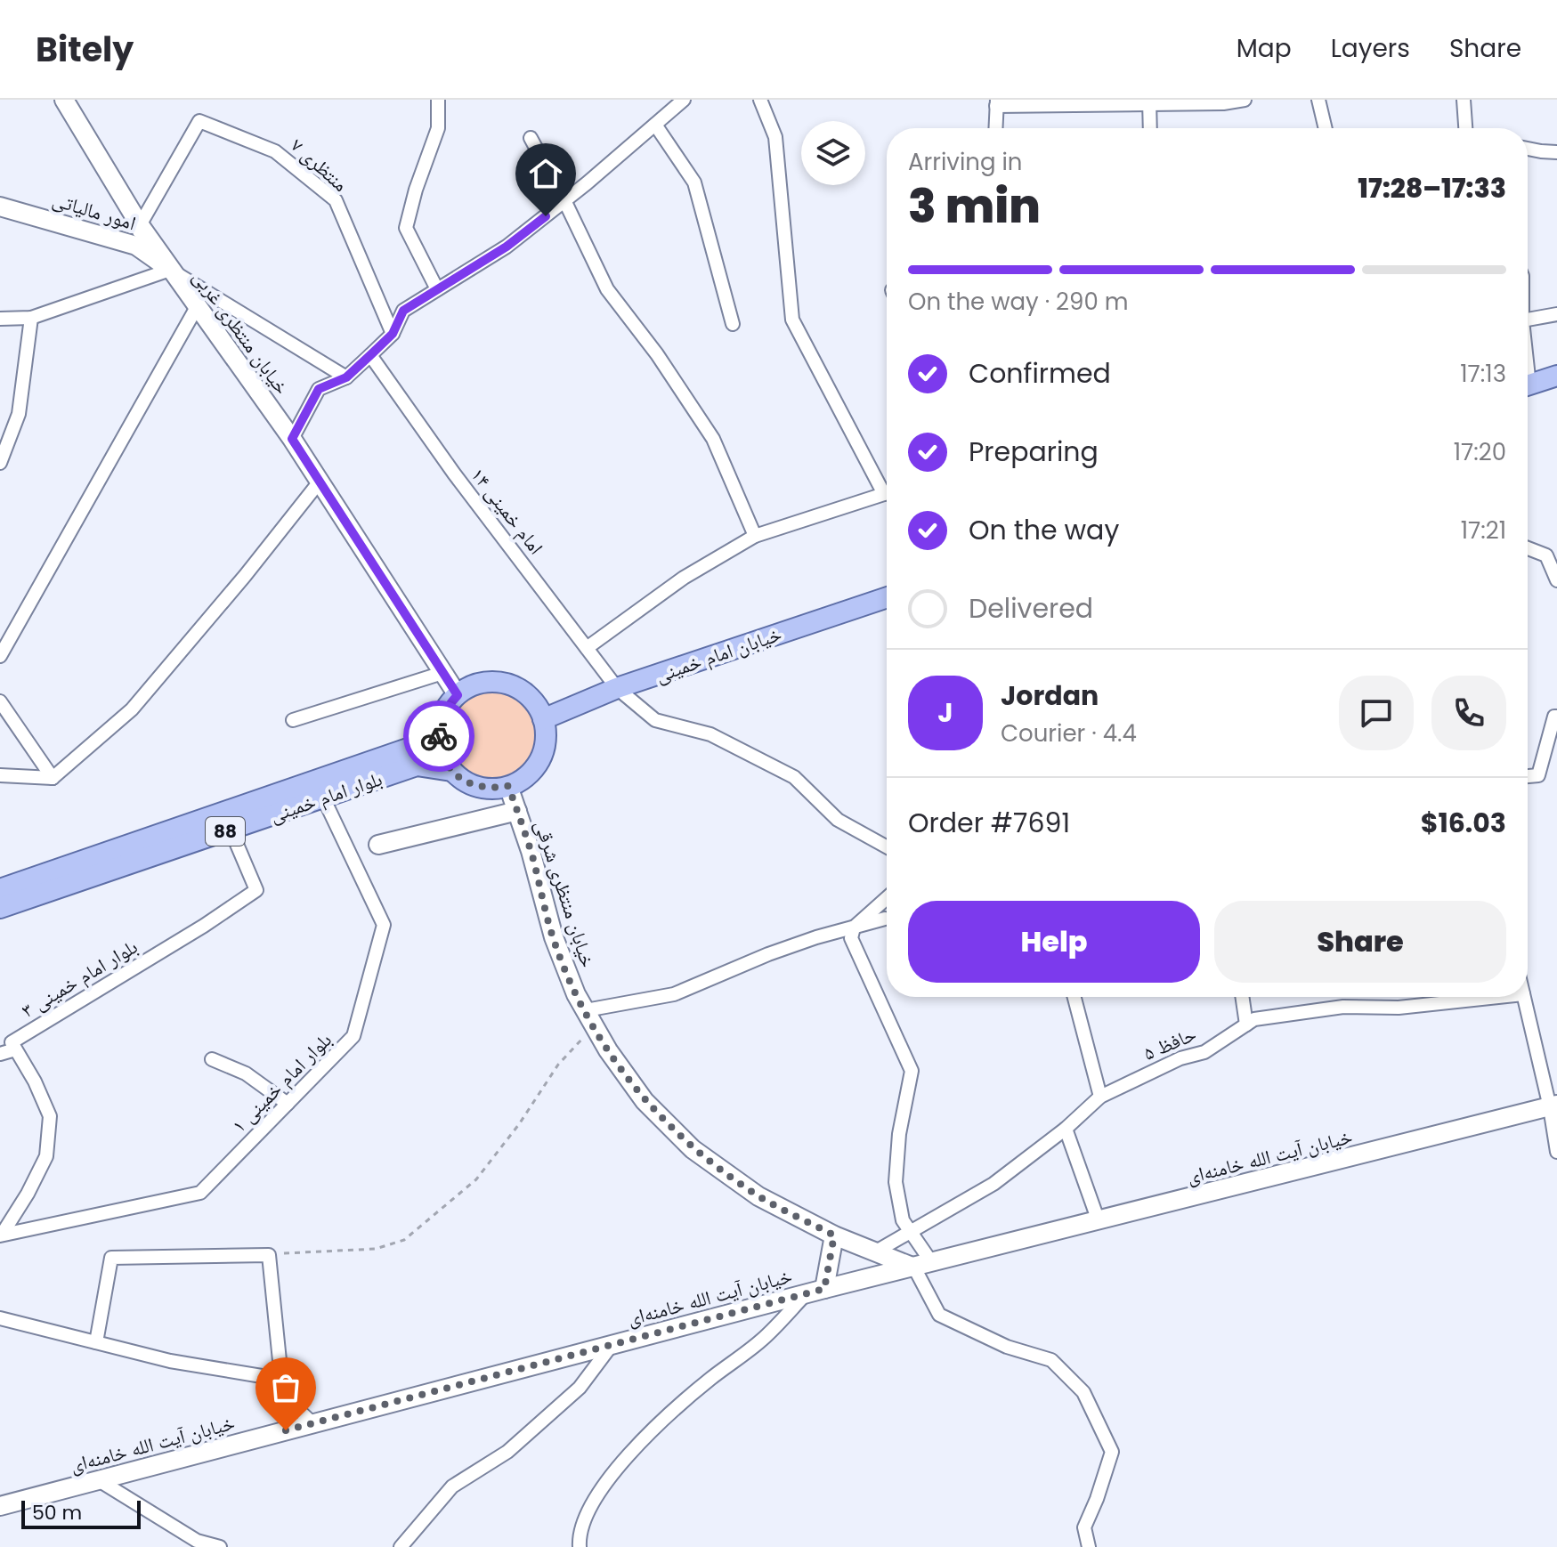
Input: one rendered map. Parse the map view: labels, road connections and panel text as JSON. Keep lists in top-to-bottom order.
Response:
{
  "streets": {
    "main road": [
      "امور مالیاتی",
      "خیابان منتظری غربی",
      "خیابان امام خمینی",
      "بلوار امام خمینی",
      "88",
      "خیابان منتظری شرقی",
      "خیابان آیت الله خامنه‌ای"
    ],
    "street": [
      "منتظری ۷",
      "امام خمینی ۱۴",
      "بلوار امام خمینی ۳",
      "حافظ ۵",
      "بلوار امام خمینی ۱"
    ]
  },
  "crossings": [
    ["منتظری ۷", "امور مالیاتی"],
    ["منتظری ۷", "خیابان منتظری غربی"],
    ["امور مالیاتی", "خیابان منتظری غربی"],
    ["خیابان منتظری غربی", "خیابان امام خمینی"],
    ["خیابان منتظری غربی", "بلوار امام خمینی"],
    ["خیابان منتظری غربی", "88"],
    ["خیابان منتظری غربی", "خیابان منتظری شرقی"],
    ["امام خمینی ۱۴", "خیابان امام خمینی"],
    ["خیابان امام خمینی", "بلوار امام خمینی"],
    ["خیابان امام خمینی", "88"],
    ["خیابان امام خمینی", "خیابان منتظری شرقی"],
    ["بلوار امام خمینی", "88"],
    ["بلوار امام خمینی", "خیابان منتظری شرقی"],
    ["بلوار امام خمینی", "بلوار امام خمینی ۳"],
    ["بلوار امام خمینی", "بلوار امام خمینی ۱"],
    ["88", "خیابان منتظری شرقی"],
    ["خیابان منتظری شرقی", "حافظ ۵"],
    ["خیابان منتظری شرقی", "خیابان آیت الله خامنه‌ای"]
  ],
  "scale_bar": "50 m",
  "page": {
    "header": "Bitely",
    "nav": ["Map", "Layers", "Share"],
    "heading": ["3 min", "Arriving in", "17:28–17:33"],
    "panel": [
      "Jordan",
      "Courier · 4.4",
      "Order #7691",
      "$16.03"
    ],
    "bar": "On the way · 290 m",
    "list": [
      ["Confirmed", "17:13"],
      ["Preparing", "17:20"],
      ["On the way", "17:21"],
      "Delivered"
    ],
    "round": "J",
    "buttons": ["Help", "Share"],
    "scale": "50 m"
  }
}
